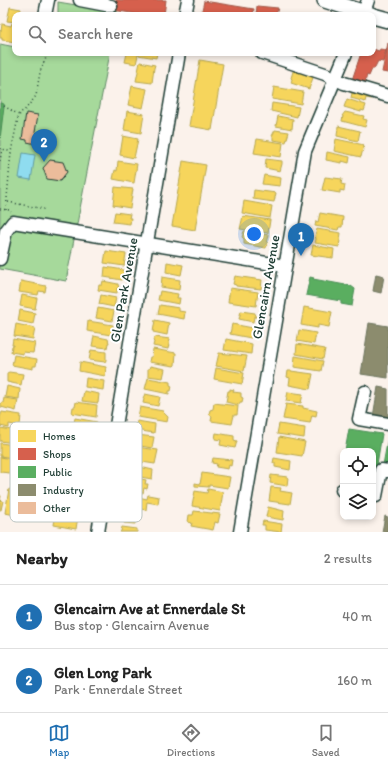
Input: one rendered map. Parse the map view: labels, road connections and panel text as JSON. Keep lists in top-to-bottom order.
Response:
{
  "streets": {
    "street": ["Glencairn Avenue", "Glen Park Avenue"]
  },
  "legend": [
    "Homes",
    "Shops",
    "Public",
    "Industry",
    "Other"
  ],
  "page": {
    "search": "Search here",
    "pins": ["2", "1"],
    "heading": ["Nearby", "2 results"],
    "list": [
      {
        "mark": "1",
        "name": "Glencairn Ave at Ennerdale St",
        "note": "Bus stop · Glencairn Avenue",
        "value": "40 m"
      },
      {
        "mark": "2",
        "name": "Glen Long Park",
        "note": "Park · Ennerdale Street",
        "value": "160 m"
      }
    ],
    "nav": ["Map", "Directions", "Saved"]
  }
}
